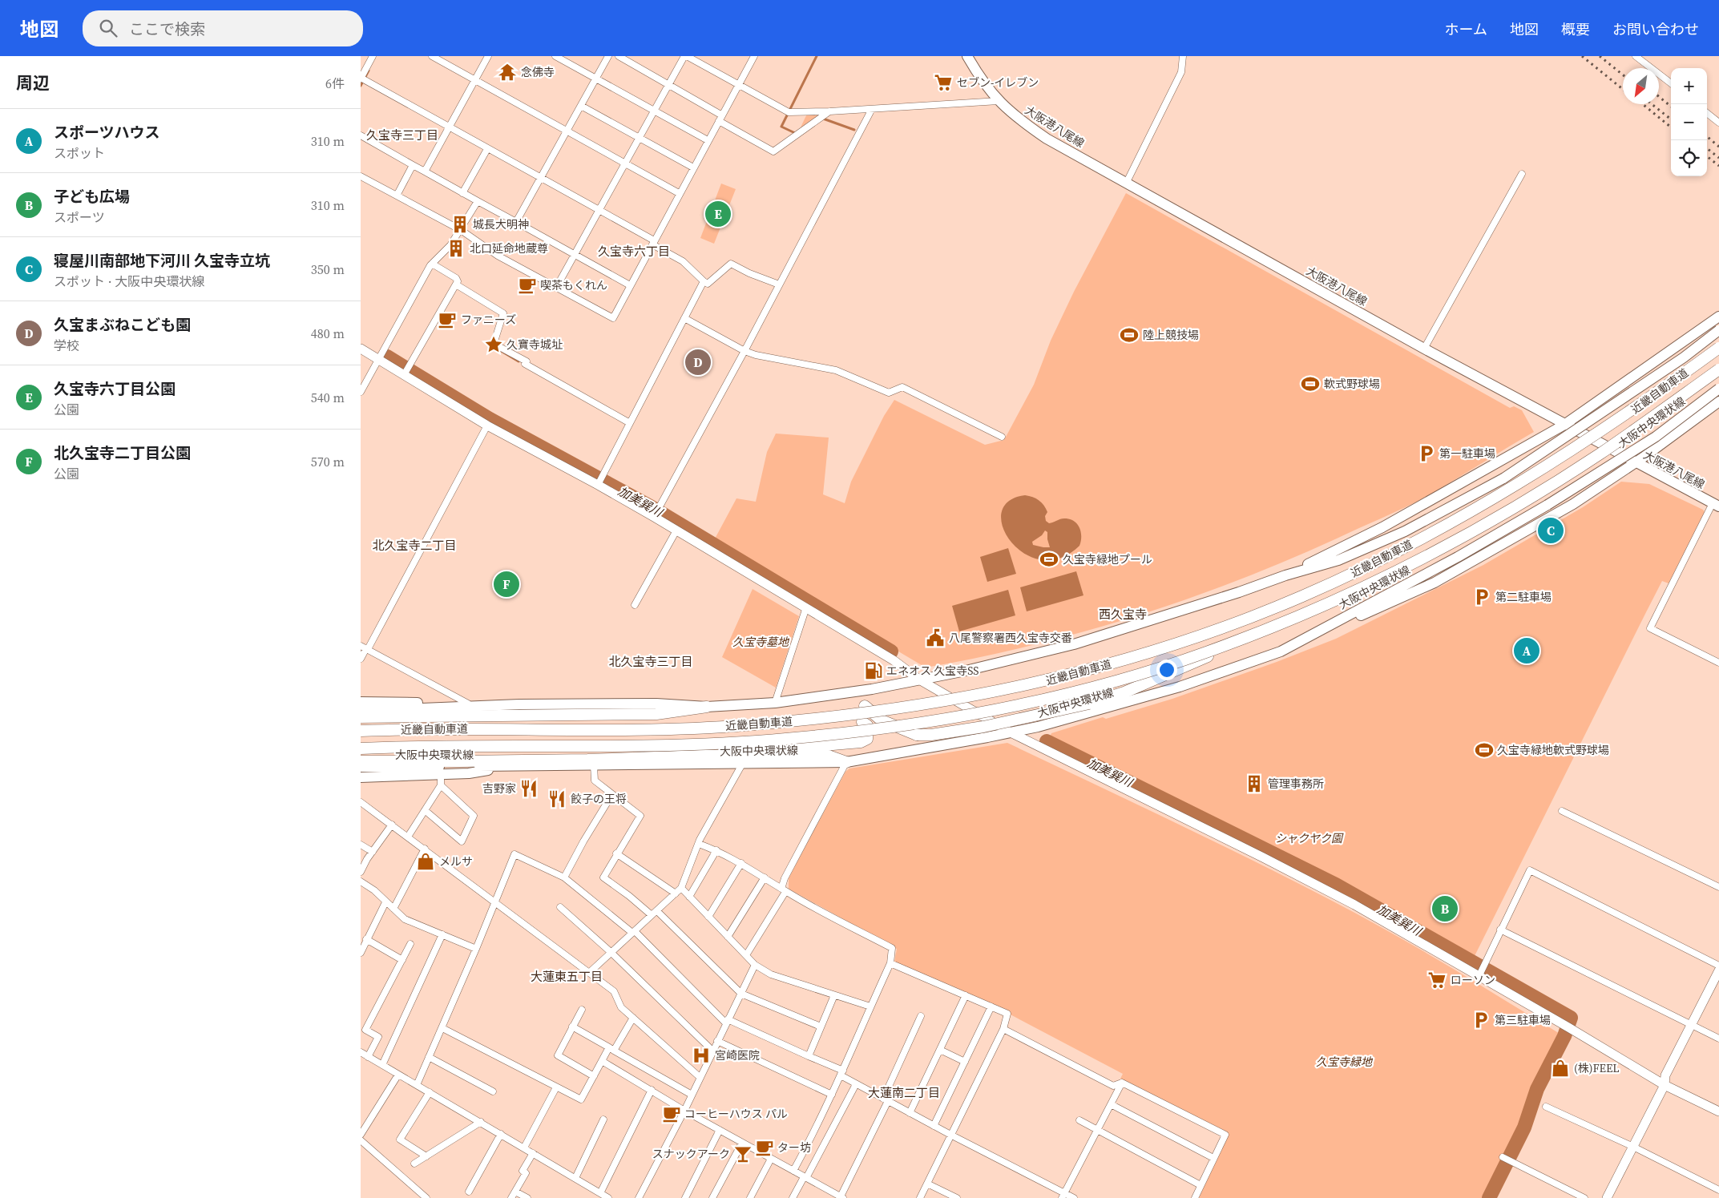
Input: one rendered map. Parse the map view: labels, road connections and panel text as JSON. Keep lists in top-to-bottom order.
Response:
{
  "streets": {
    "highway": ["近畿自動車道"],
    "main road": ["大阪港八尾線", "大阪中央環状線"]
  },
  "districts": [
    "久宝寺三丁目",
    "久宝寺六丁目",
    "北久宝寺二丁目",
    "西久宝寺",
    "北久宝寺三丁目",
    "大蓮東五丁目",
    "大蓮南二丁目"
  ],
  "water": ["加美巽川"],
  "parks": ["久宝寺墓地", "シャクヤク園", "久宝寺緑地"],
  "places": {
    "temple": ["念佛寺"],
    "supermarket": ["セブン-イレブン", "ローソン"],
    "building": ["城長大明神", "北口延命地蔵尊", "管理事務所"],
    "cafe": [
      "喫茶もくれん",
      "ファニーズ",
      "コーヒーハウス パル",
      "ター坊"
    ],
    "sports": [
      "陸上競技場",
      "軟式野球場",
      "久宝寺緑地プール",
      "久宝寺緑地軟式野球場"
    ],
    "place": ["久寶寺城址"],
    "parking": ["第一駐車場", "第二駐車場", "第三駐車場"],
    "public building": ["八尾警察署西久宝寺交番"],
    "fuel station": ["エネオス 久宝寺SS"],
    "restaurant": ["吉野家", "餃子の王将"],
    "shop": ["メルサ", "(株)FEEL"],
    "hospital": ["宮崎医院"],
    "bar": ["スナックアーク"]
  },
  "north": "bottom left",
  "page": {
    "header": "地図",
    "search": "ここで検索",
    "nav": [
      "ホーム",
      "地図",
      "概要",
      "お問い合わせ"
    ],
    "heading": ["周辺", "6件"],
    "map_buttons": ["+", "−"],
    "list": [
      {
        "mark": "A",
        "name": "スポーツハウス",
        "note": "スポット",
        "value": "310 m"
      },
      {
        "mark": "B",
        "name": "子ども広場",
        "note": "スポーツ",
        "value": "310 m"
      },
      {
        "mark": "C",
        "name": "寝屋川南部地下河川 久宝寺立坑",
        "note": "スポット · 大阪中央環状線",
        "value": "350 m"
      },
      {
        "mark": "D",
        "name": "久宝まぶねこども園",
        "note": "学校",
        "value": "480 m"
      },
      {
        "mark": "E",
        "name": "久宝寺六丁目公園",
        "note": "公園",
        "value": "540 m"
      },
      {
        "mark": "F",
        "name": "北久宝寺二丁目公園",
        "note": "公園",
        "value": "570 m"
      }
    ],
    "pins": [
      "E",
      "D",
      "C",
      "F",
      "A",
      "B"
    ]
  }
}
